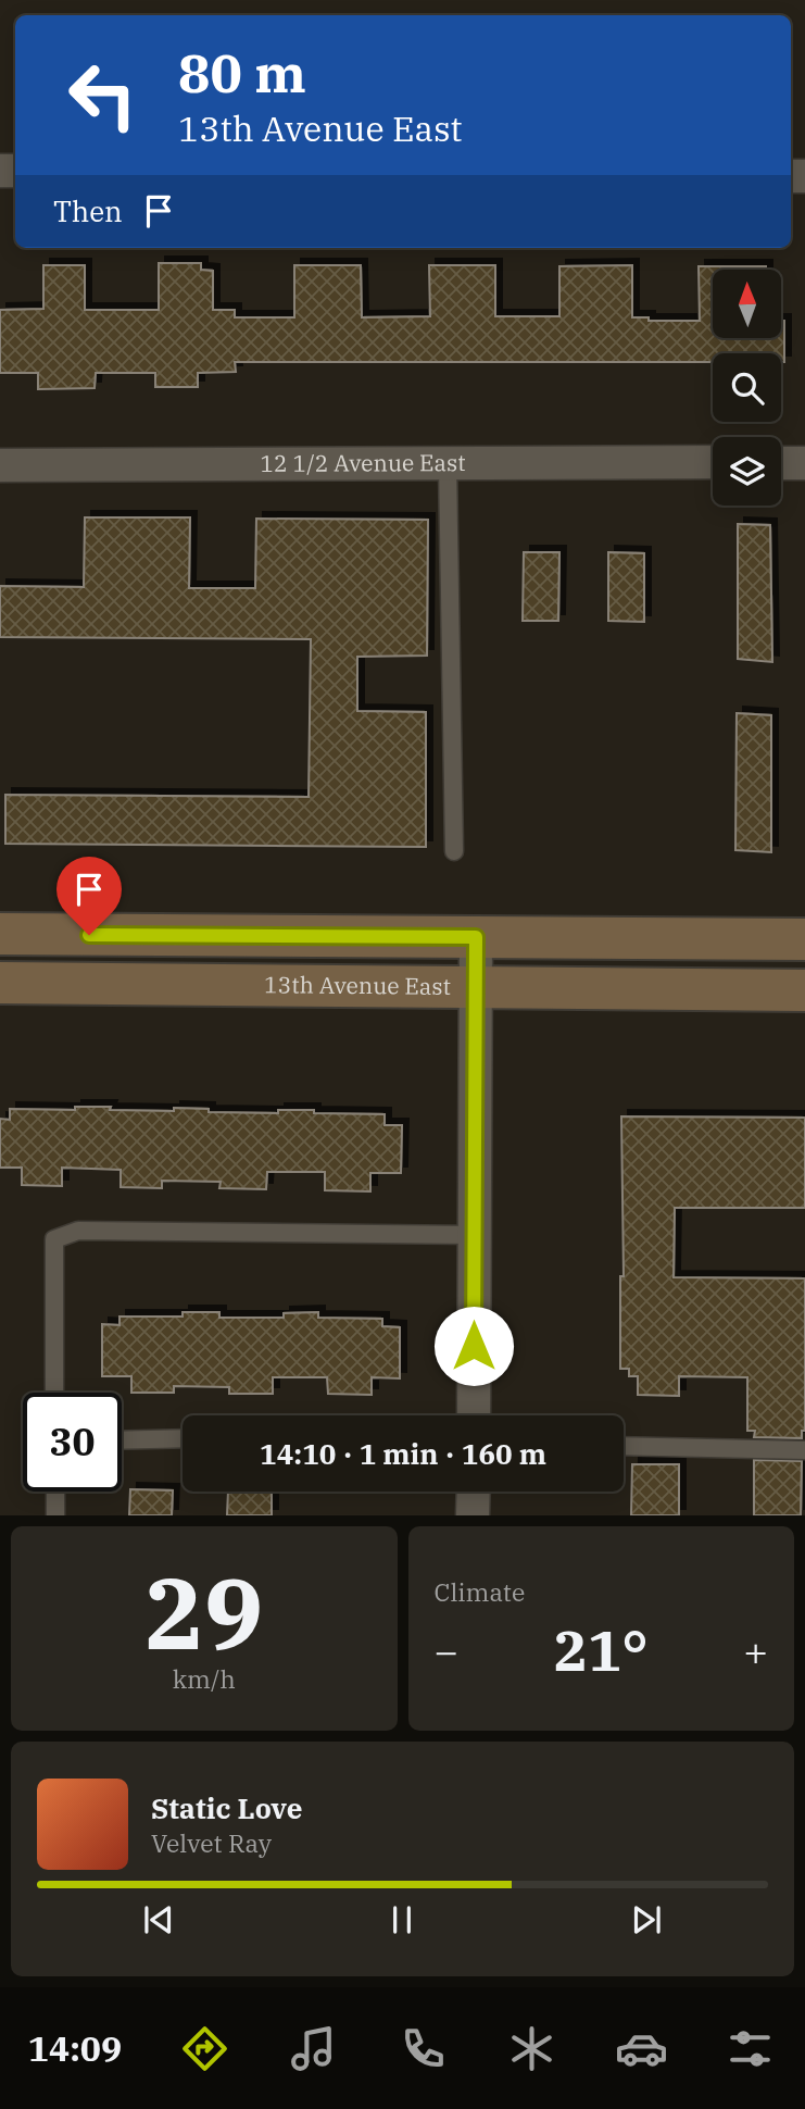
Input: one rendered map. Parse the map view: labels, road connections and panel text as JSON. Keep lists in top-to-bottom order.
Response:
{
  "streets": {
    "main road": ["13th Avenue East"],
    "street": ["12 1/2 Avenue East"]
  },
  "north": "top",
  "page": {
    "turn": ["80 m", "13th Avenue East"],
    "then": "Then",
    "limit": "30",
    "trip": "14:10 · 1 min · 160 m",
    "tile": [
      ["29", "km/h"],
      "Climate"
    ],
    "heat": ["−", "21°", "+"],
    "song": ["Static Love", "Velvet Ray"],
    "tabs": "14:09"
  }
}
